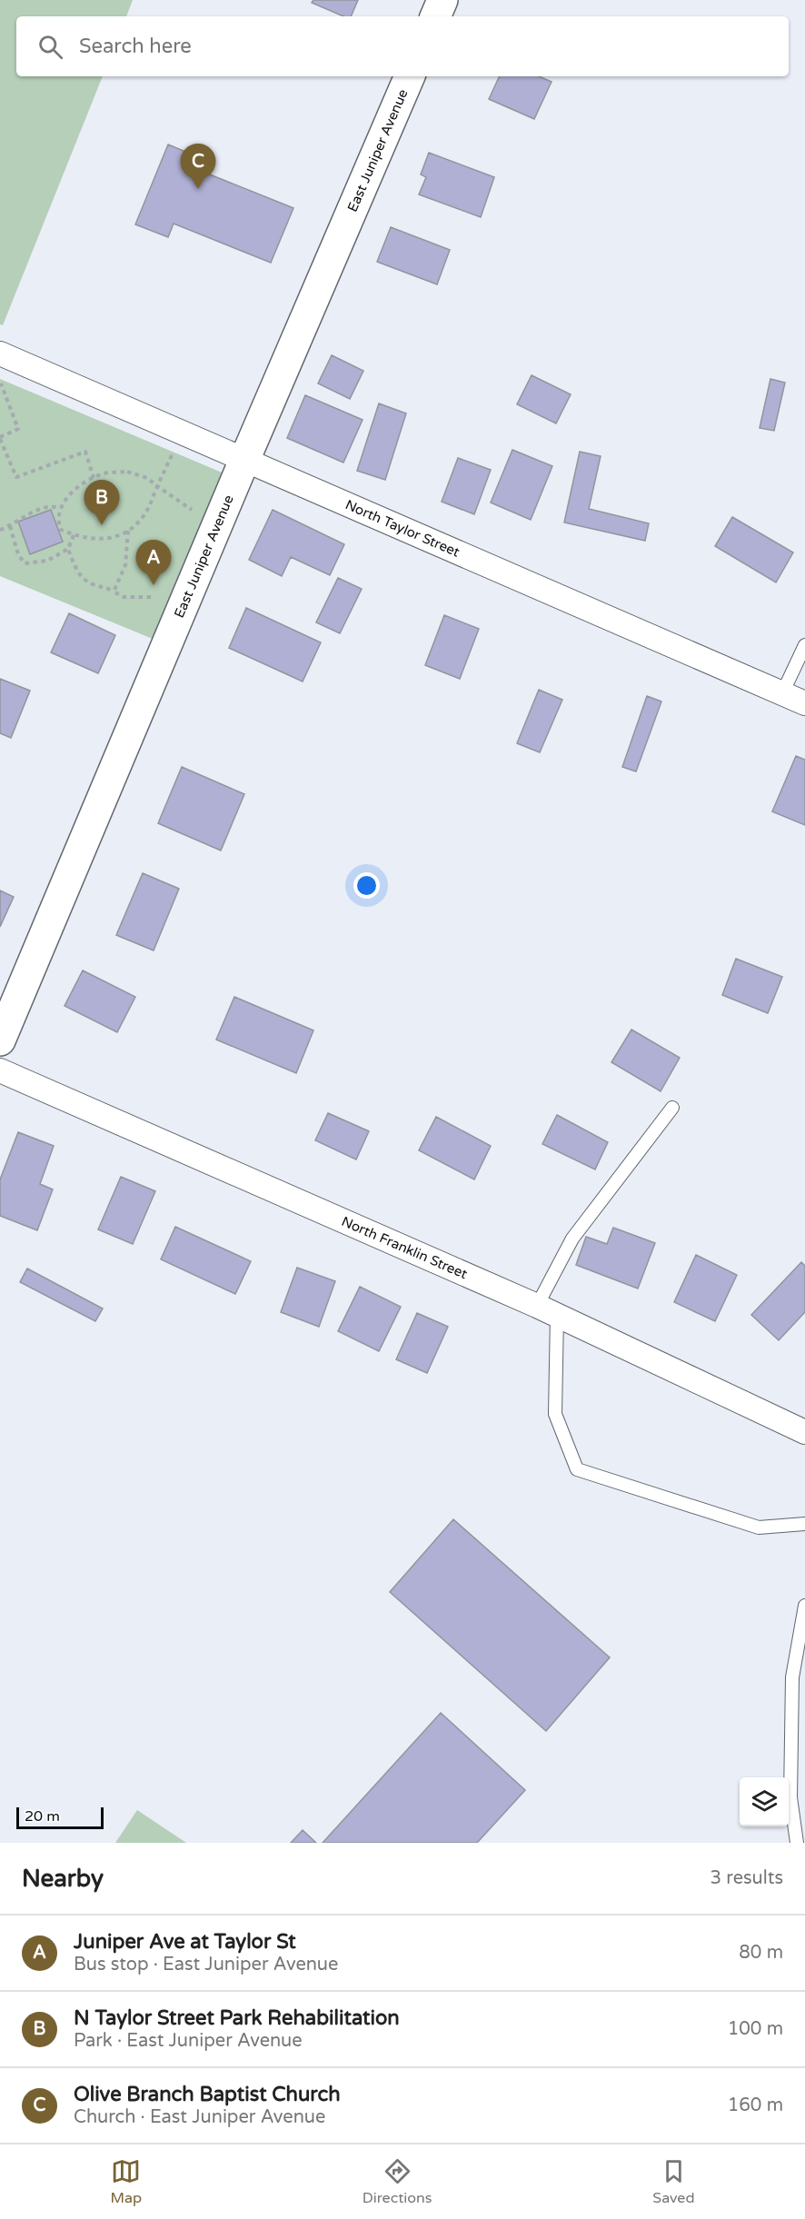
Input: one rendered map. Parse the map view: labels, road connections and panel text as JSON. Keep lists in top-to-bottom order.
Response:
{
  "streets": {
    "street": ["East Juniper Avenue", "North Taylor Street", "North Franklin Street"]
  },
  "crossings": [
    ["East Juniper Avenue", "North Taylor Street"]
  ],
  "scale_bar": "20 m",
  "page": {
    "search": "Search here",
    "pins": ["C", "B", "A"],
    "scale": "20 m",
    "heading": ["Nearby", "3 results"],
    "list": [
      {
        "mark": "A",
        "name": "Juniper Ave at Taylor St",
        "note": "Bus stop · East Juniper Avenue",
        "value": "80 m"
      },
      {
        "mark": "B",
        "name": "N Taylor Street Park Rehabilitation",
        "note": "Park · East Juniper Avenue",
        "value": "100 m"
      },
      {
        "mark": "C",
        "name": "Olive Branch Baptist Church",
        "note": "Church · East Juniper Avenue",
        "value": "160 m"
      }
    ],
    "nav": ["Map", "Directions", "Saved"]
  }
}
